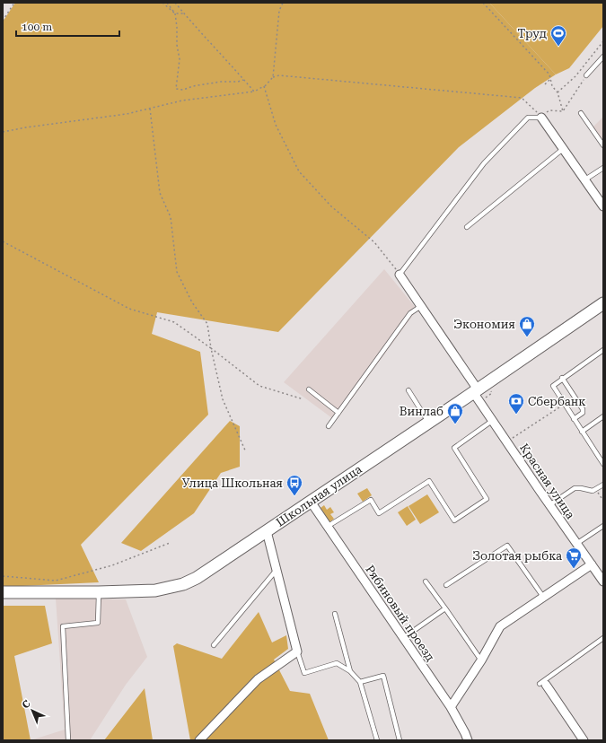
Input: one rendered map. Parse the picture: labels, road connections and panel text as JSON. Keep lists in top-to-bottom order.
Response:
{
  "streets": {
    "street": ["Красная улица", "Школьная улица", "Рябиновый проезд"]
  },
  "crossings": [
    ["Красная улица", "Школьная улица"],
    ["Школьная улица", "Рябиновый проезд"]
  ],
  "places": {
    "sports": ["Труд"],
    "shop": ["Экономия", "Винлаб"],
    "bank": ["Сбербанк"],
    "bus stop": ["Улица Школьная"],
    "supermarket": ["Золотая рыбка"]
  },
  "scale_bar": "100 m",
  "north": "top left"
}
